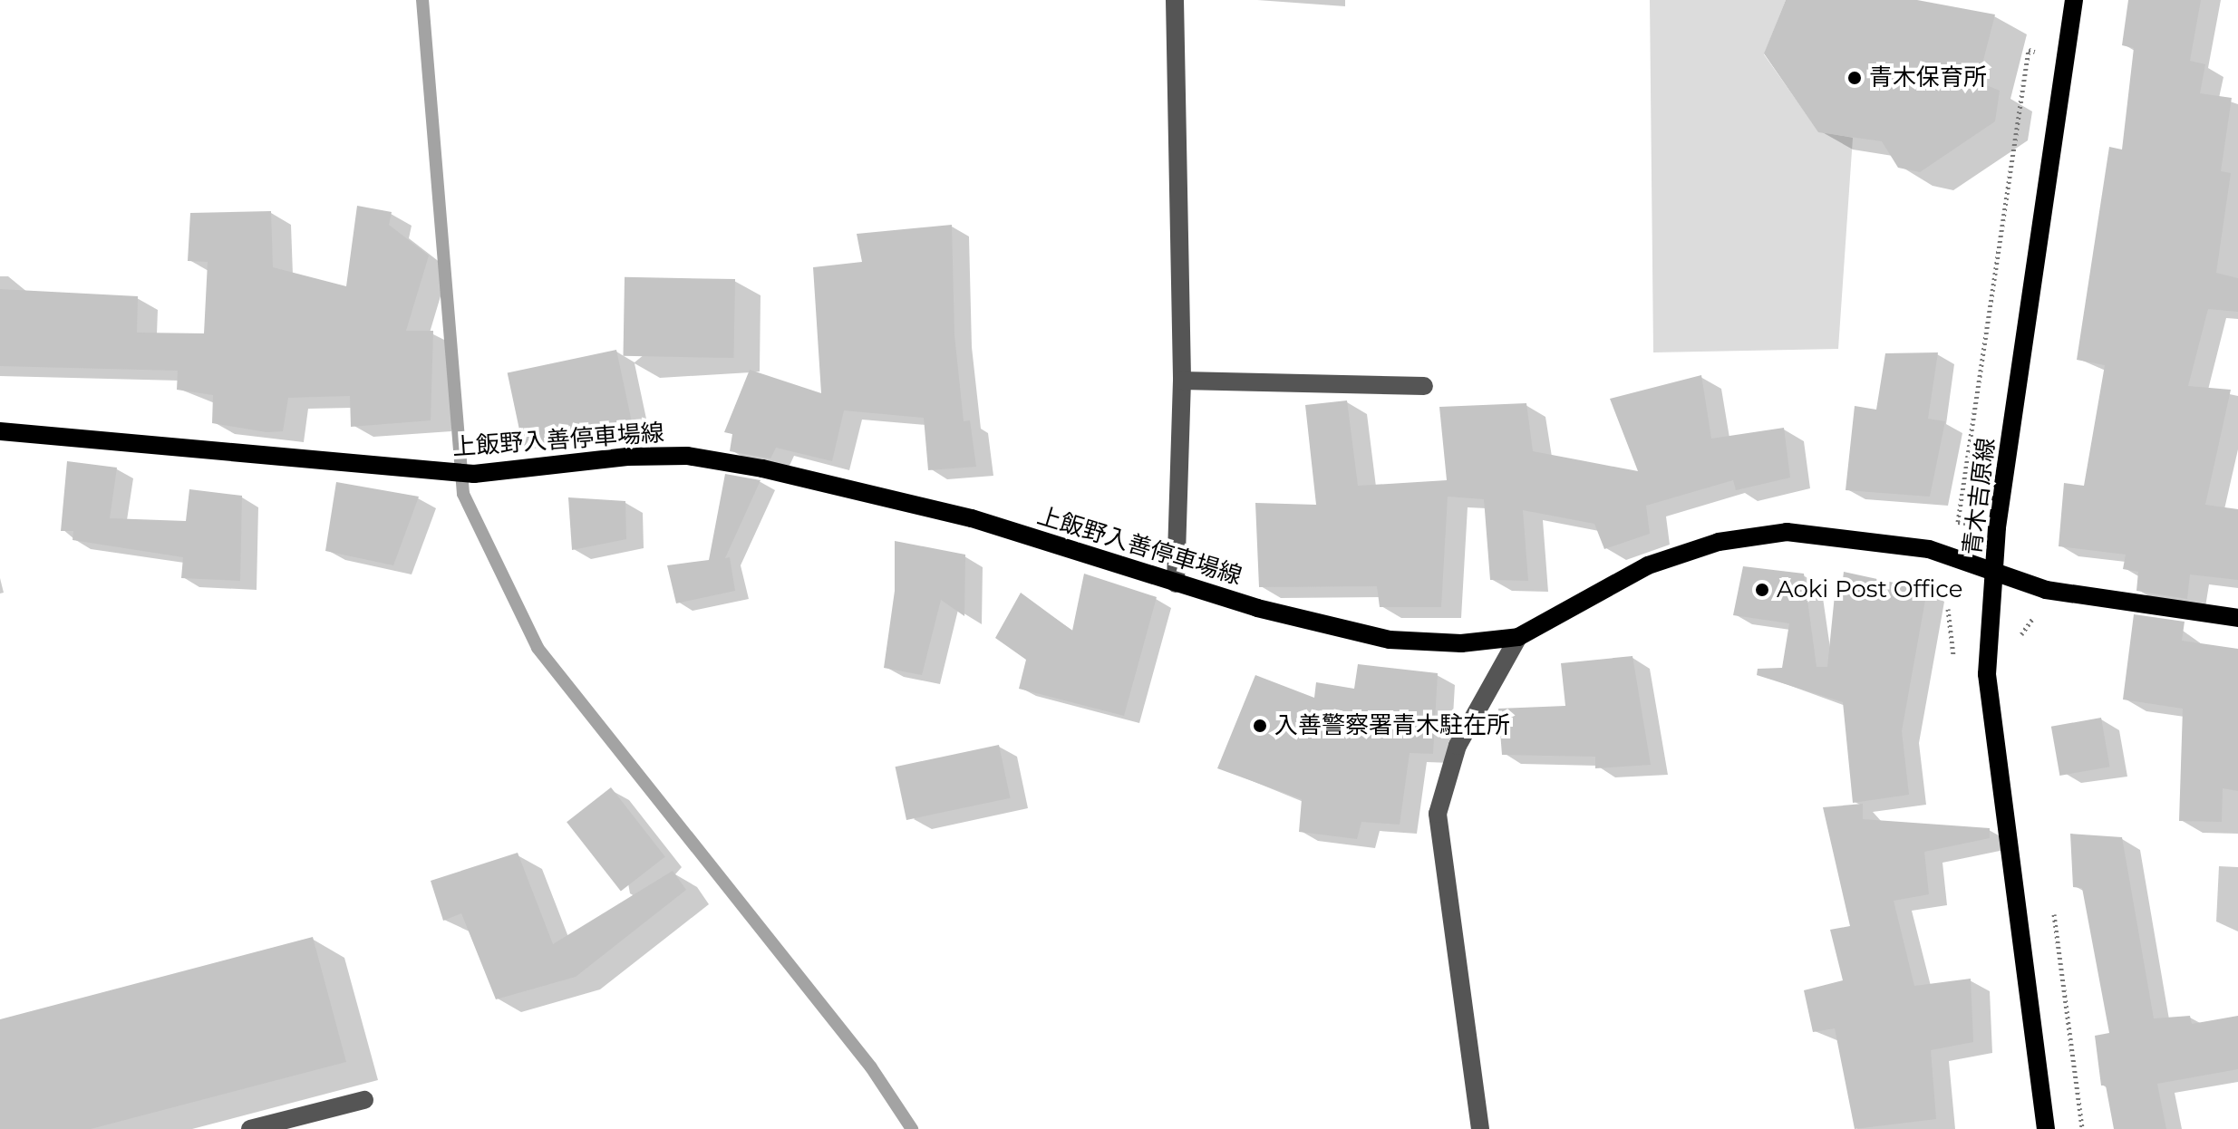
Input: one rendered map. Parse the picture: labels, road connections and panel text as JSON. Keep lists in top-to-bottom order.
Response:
{
  "streets": {
    "main road": ["上飯野入善停車場線", "青木吉原線"]
  },
  "crossings": [
    ["上飯野入善停車場線", "青木吉原線"]
  ],
  "places": ["青木保育所", "Aoki Post Office", "入善警察署青木駐在所"]
}
